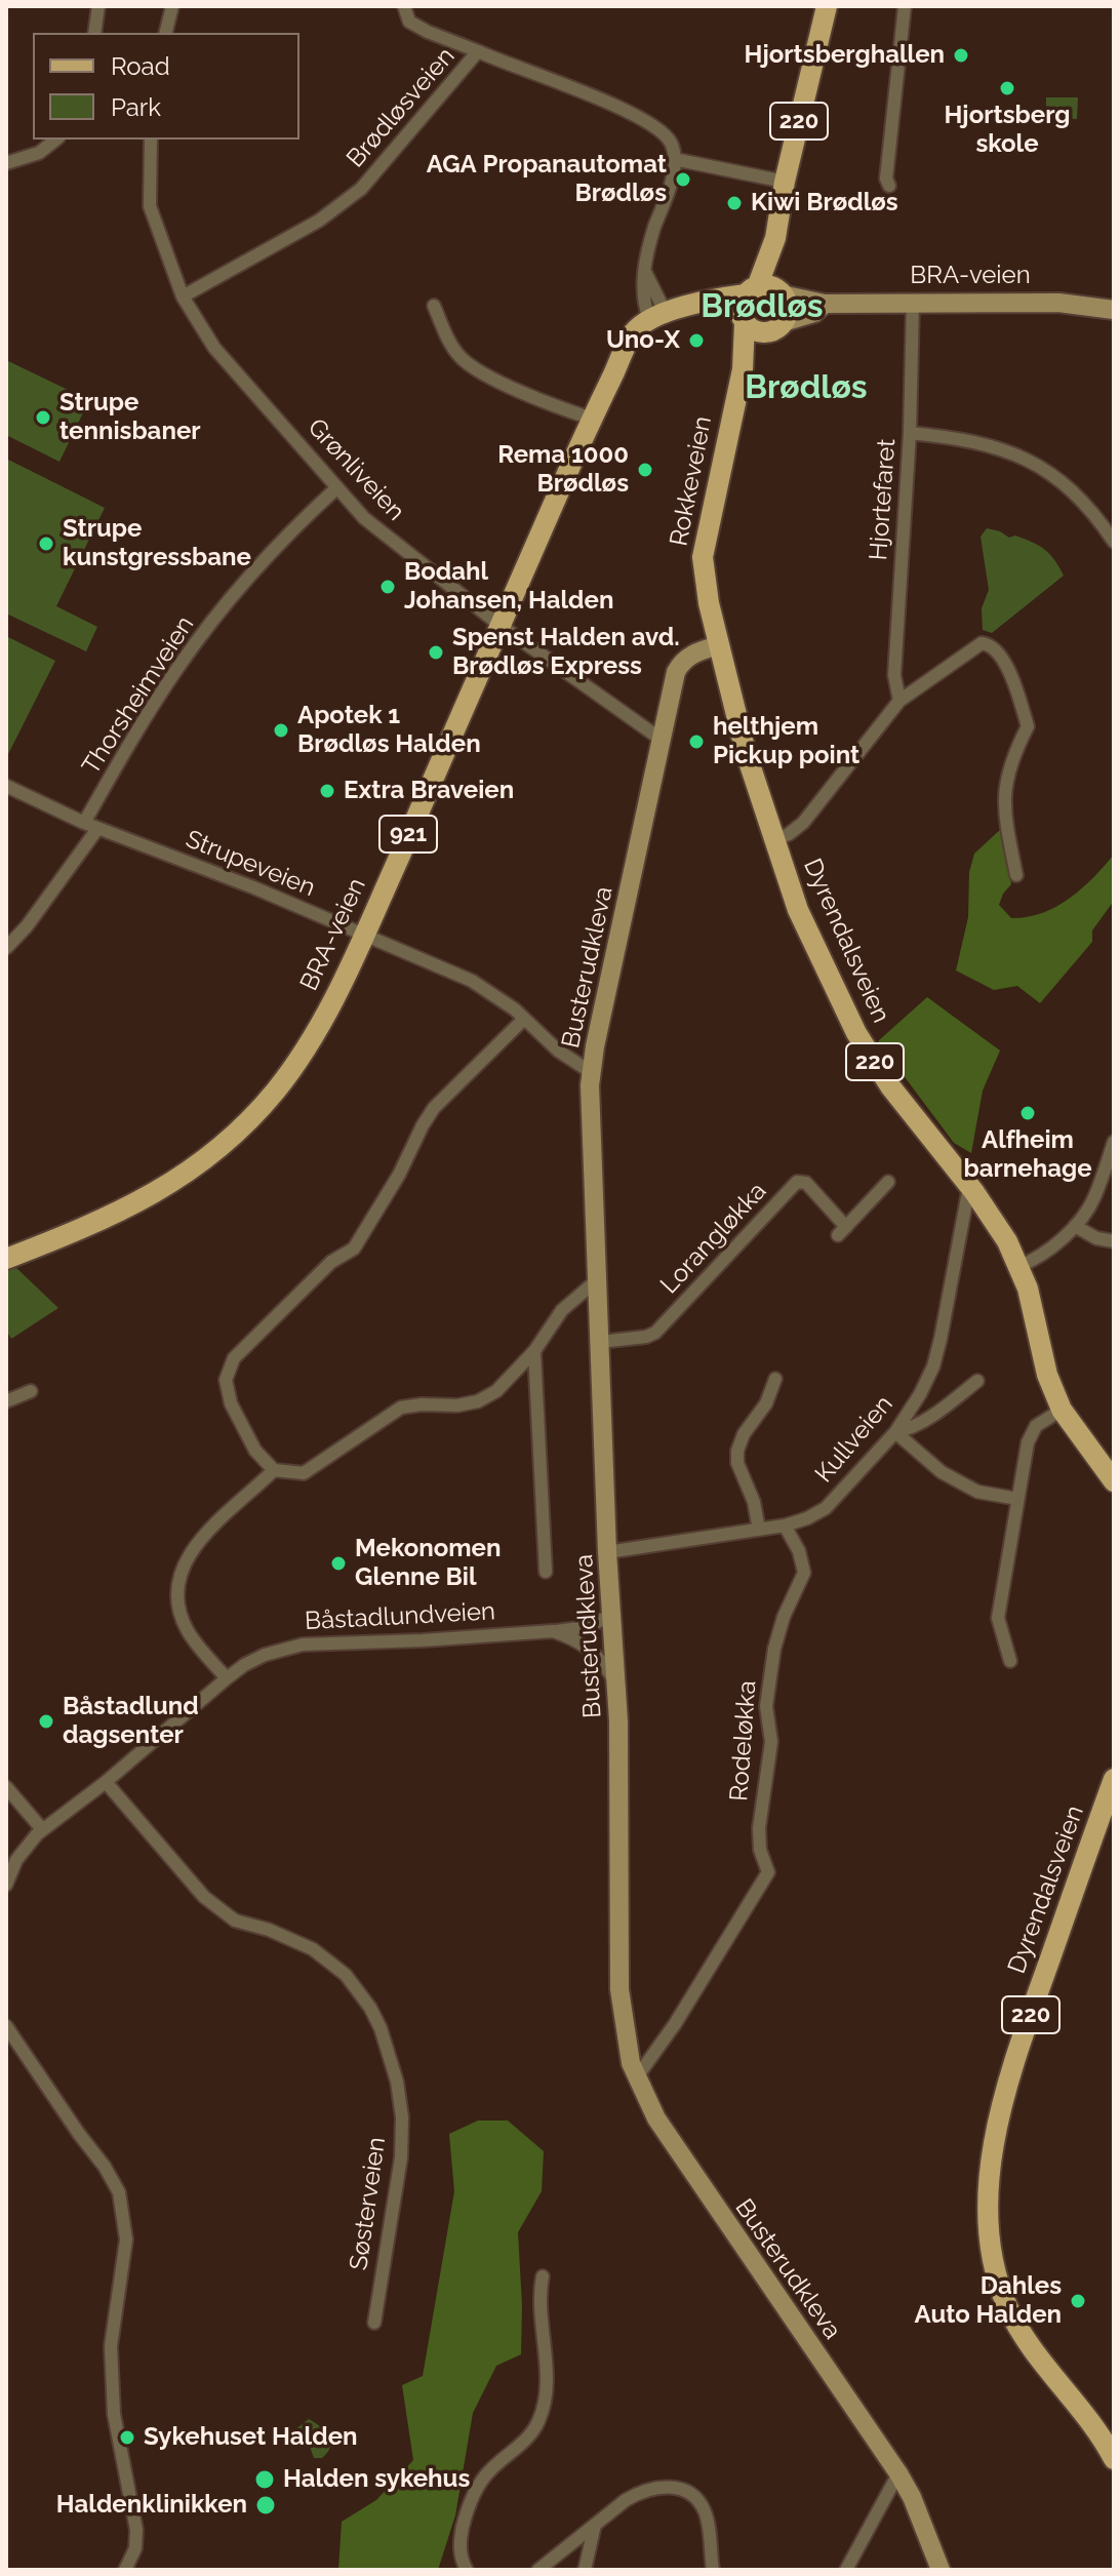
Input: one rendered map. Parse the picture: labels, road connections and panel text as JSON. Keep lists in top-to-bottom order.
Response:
{
  "streets": {
    "main road": [
      "220",
      "BRA-veien",
      "Rokkeveien",
      "921",
      "Dyrendalsveien"
    ],
    "street": [
      "Brødløsveien",
      "Grønliveien",
      "Hjortefaret",
      "Thorsheimveien",
      "Strupeveien",
      "Busterudkleva",
      "Lorangløkka",
      "Kullveien",
      "Båstadlundveien",
      "Rodeløkka",
      "Søsterveien"
    ]
  },
  "crossings": [
    ["Brødløsveien", "Grønliveien"],
    ["220", "BRA-veien"],
    ["220", "Rokkeveien"],
    ["BRA-veien", "Grønliveien"],
    ["BRA-veien", "Rokkeveien"],
    ["BRA-veien", "Hjortefaret"],
    ["BRA-veien", "Strupeveien"],
    ["Grønliveien", "Thorsheimveien"],
    ["Grønliveien", "Busterudkleva"],
    ["Rokkeveien", "Dyrendalsveien"],
    ["Thorsheimveien", "Strupeveien"],
    ["Strupeveien", "Busterudkleva"],
    ["Dyrendalsveien", "Busterudkleva"],
    ["Dyrendalsveien", "Kullveien"],
    ["Busterudkleva", "Lorangløkka"],
    ["Busterudkleva", "Kullveien"],
    ["Busterudkleva", "Båstadlundveien"],
    ["Busterudkleva", "Rodeløkka"],
    ["Kullveien", "Rodeløkka"],
    ["Båstadlundveien", "Søsterveien"]
  ],
  "districts": ["Brødløs", "Brødløs"],
  "places": [
    "Hjortsberghallen",
    "Hjortsberg skole",
    "AGA Propanautomat Brødløs",
    "Kiwi Brødløs",
    "Uno-X",
    "Strupe tennisbaner",
    "Rema 1000 Brødløs",
    "Strupe kunstgressbane",
    "Bodahl Johansen, Halden",
    "Spenst Halden avd. Brødløs Express",
    "Apotek 1 Brødløs Halden",
    "helthjem Pickup point",
    "Extra Braveien",
    "Alfheim barnehage",
    "Mekonomen Glenne Bil",
    "Båstadlund dagsenter",
    "Dahles Auto Halden",
    "Sykehuset Halden",
    "Halden sykehus",
    "Haldenklinikken"
  ],
  "legend": ["Road", "Park"]
}
